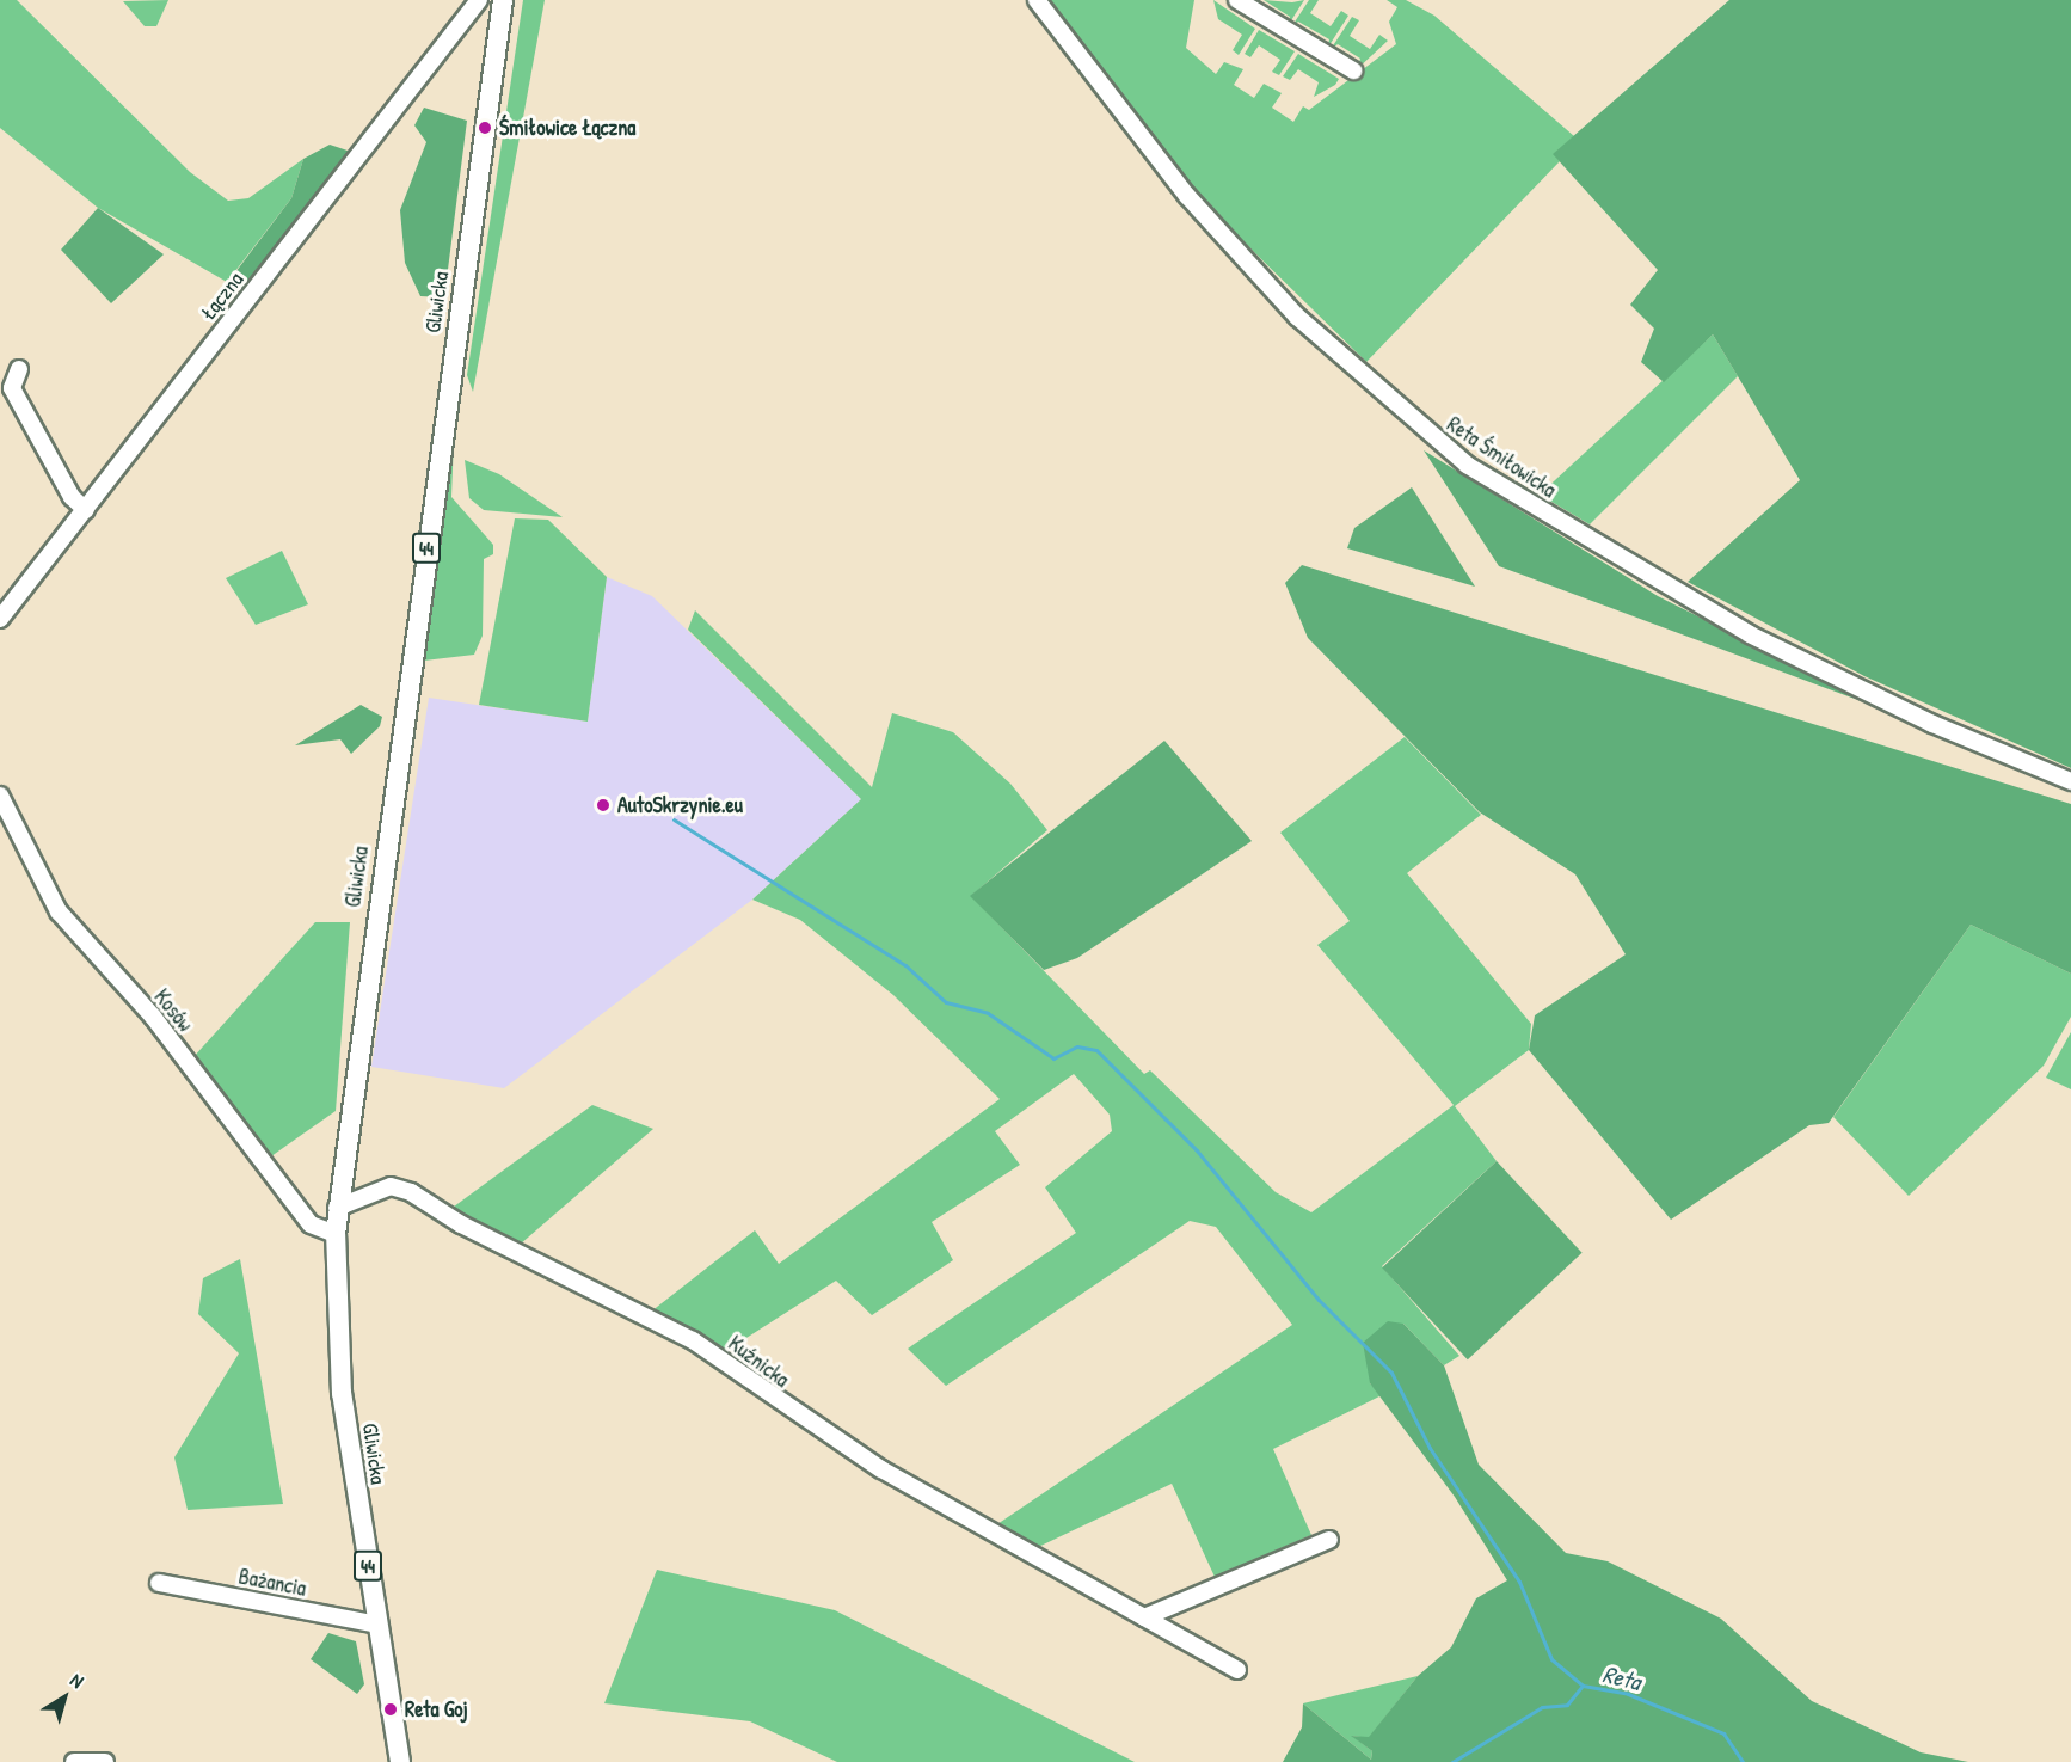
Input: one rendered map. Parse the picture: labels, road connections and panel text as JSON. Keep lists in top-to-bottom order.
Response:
{
  "streets": {
    "main road": ["Gliwicka", "44"],
    "street": [
      "Łączna",
      "Reta Śmiłowicka",
      "Kosów",
      "Kuźnicka",
      "Bażancia"
    ]
  },
  "crossings": [
    ["Gliwicka", "Kosów"],
    ["Gliwicka", "Kuźnicka"],
    ["Gliwicka", "Bażancia"]
  ],
  "water": ["Reta"],
  "places": ["Śmiłowice Łączna", "AutoSkrzynie.eu", "Reta Goj"],
  "north": "top right"
}
